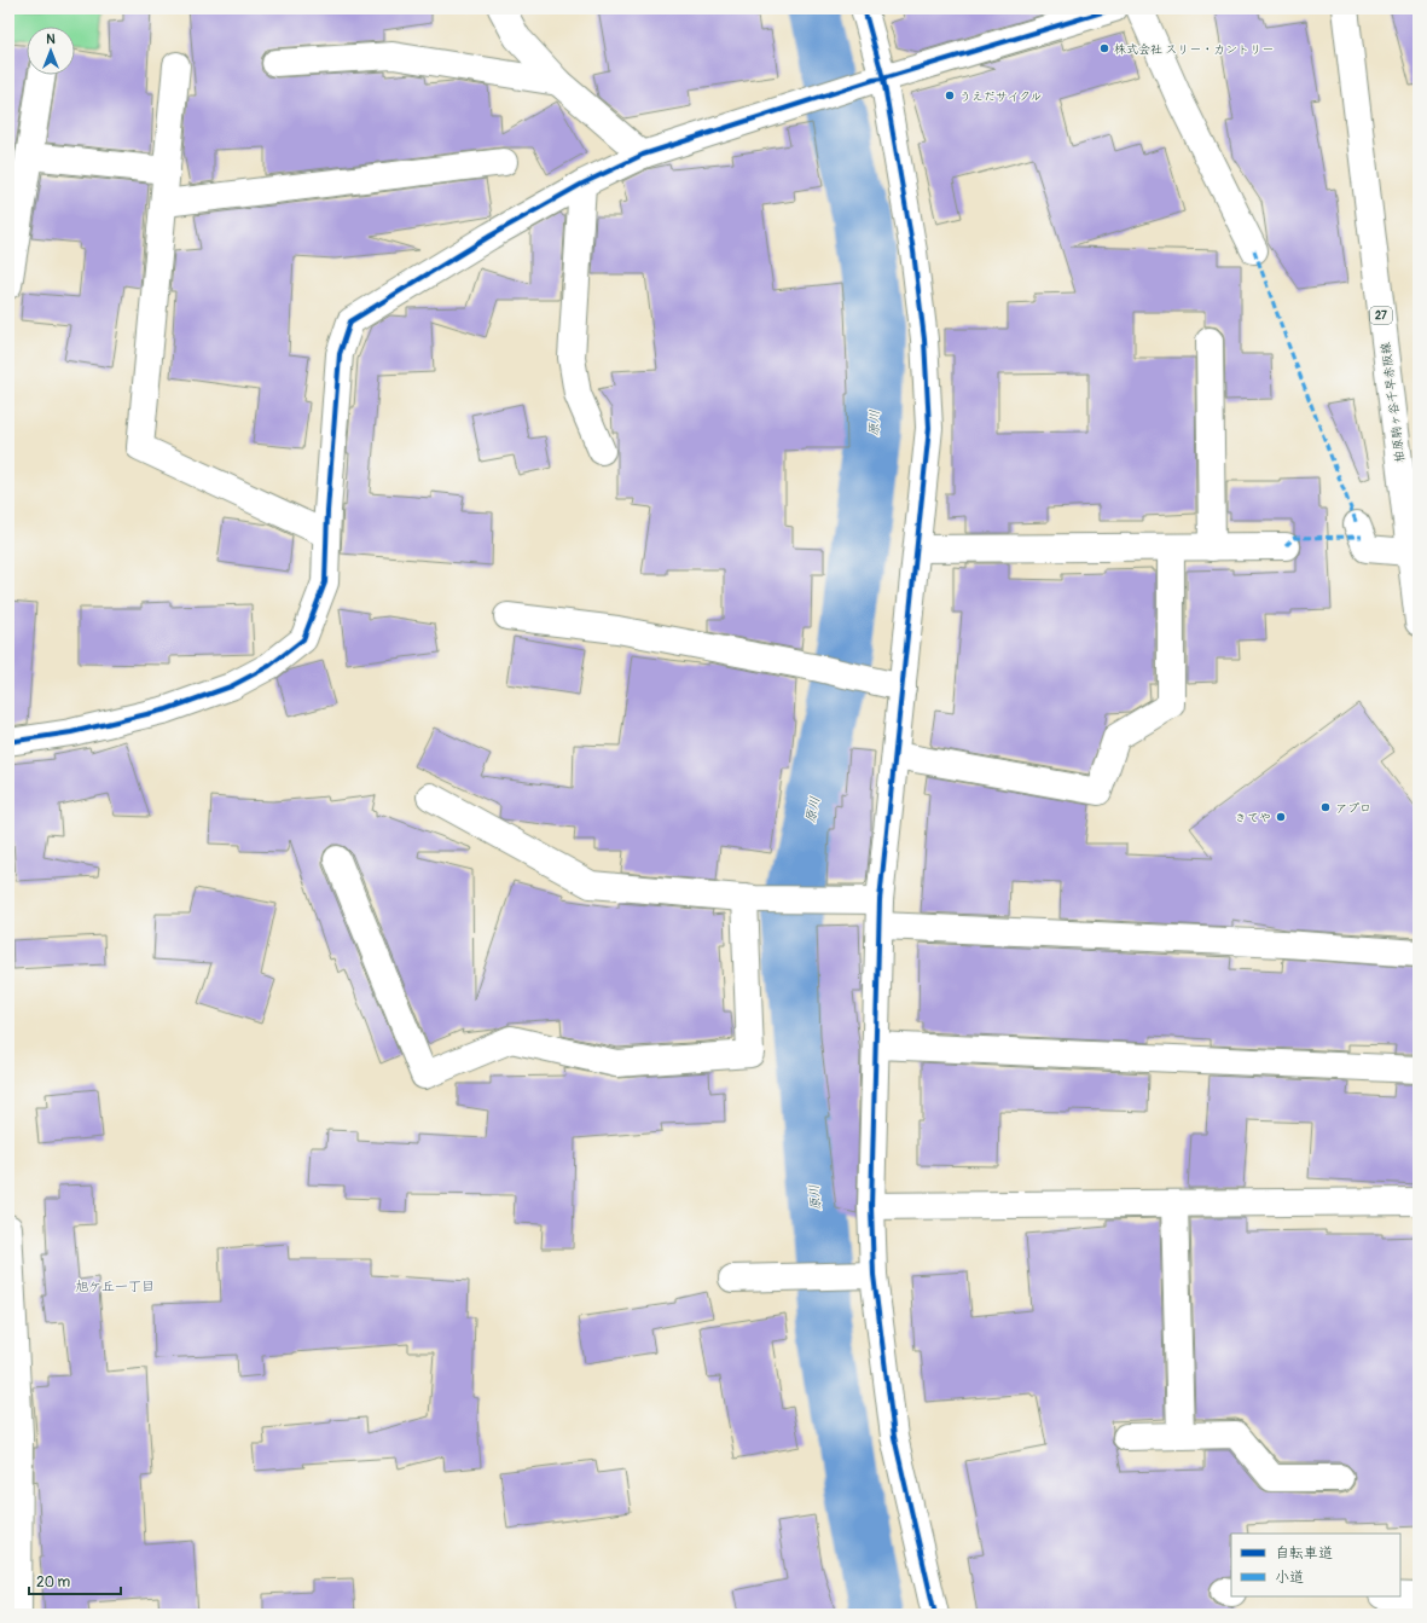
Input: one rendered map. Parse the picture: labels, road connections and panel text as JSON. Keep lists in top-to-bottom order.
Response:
{
  "streets": {
    "street": ["27", "柏原駒ヶ谷千早赤阪線"]
  },
  "districts": ["旭ケ丘一丁目"],
  "water": ["原川"],
  "places": [
    "株式会社 スリー・カントリー",
    "うえだサイクル",
    "アプロ",
    "きてや"
  ],
  "legend": ["自転車道", "小道"],
  "scale_bar": "20 m",
  "north": "top"
}
